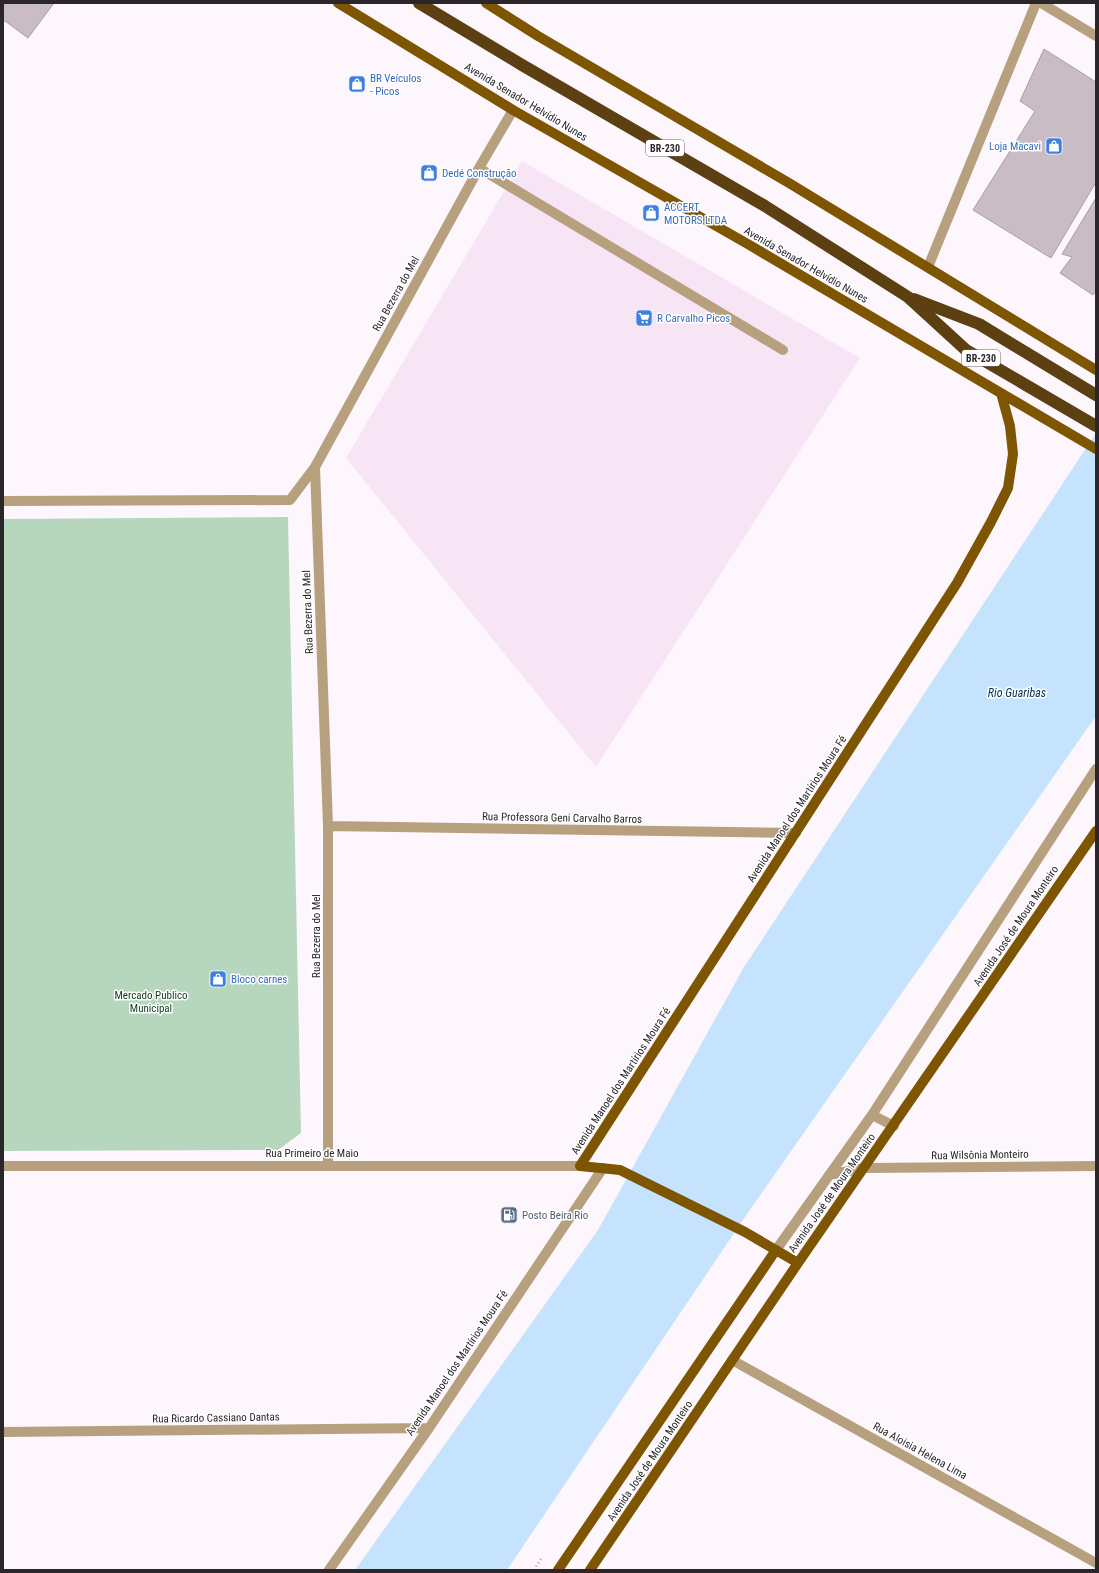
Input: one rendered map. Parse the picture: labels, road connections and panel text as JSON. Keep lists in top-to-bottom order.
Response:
{
  "streets": {
    "highway": ["BR-230"],
    "main road": [
      "Avenida Senador Helvídio Nunes",
      "Avenida Manoel dos Martírios Moura Fé",
      "Avenida José de Moura Monteiro",
      "Rua Primeiro de Maio"
    ],
    "street": [
      "Rua Bezerra do Mel",
      "Rua Professora Geni Carvalho Barros",
      "Rua Wilsônia Monteiro",
      "Rua Ricardo Cassiano Dantas",
      "Rua Aloisia Helena Lima"
    ]
  },
  "crossings": [
    ["Avenida Senador Helvídio Nunes", "Rua Bezerra do Mel"],
    ["Avenida Senador Helvídio Nunes", "Avenida Manoel dos Martírios Moura Fé"],
    ["Rua Bezerra do Mel", "Rua Professora Geni Carvalho Barros"],
    ["Rua Bezerra do Mel", "Rua Primeiro de Maio"],
    ["Avenida Manoel dos Martírios Moura Fé", "Rua Professora Geni Carvalho Barros"],
    ["Avenida Manoel dos Martírios Moura Fé", "Rua Primeiro de Maio"],
    ["Avenida Manoel dos Martírios Moura Fé", "Rua Ricardo Cassiano Dantas"],
    ["Avenida José de Moura Monteiro", "Rua Primeiro de Maio"],
    ["Avenida José de Moura Monteiro", "Rua Wilsônia Monteiro"],
    ["Avenida José de Moura Monteiro", "Rua Aloisia Helena Lima"]
  ],
  "water": ["Rio Guaribas"],
  "parks": ["Mercado Publico Municipal"],
  "places": {
    "shop": [
      "BR Veículos - Picos",
      "Loja Macavi",
      "Dedé Construção",
      "ACCERT MOTORS LTDA",
      "Bloco carnes"
    ],
    "supermarket": ["R Carvalho Picos"],
    "fuel station": ["Posto Beira Rio"]
  }
}
